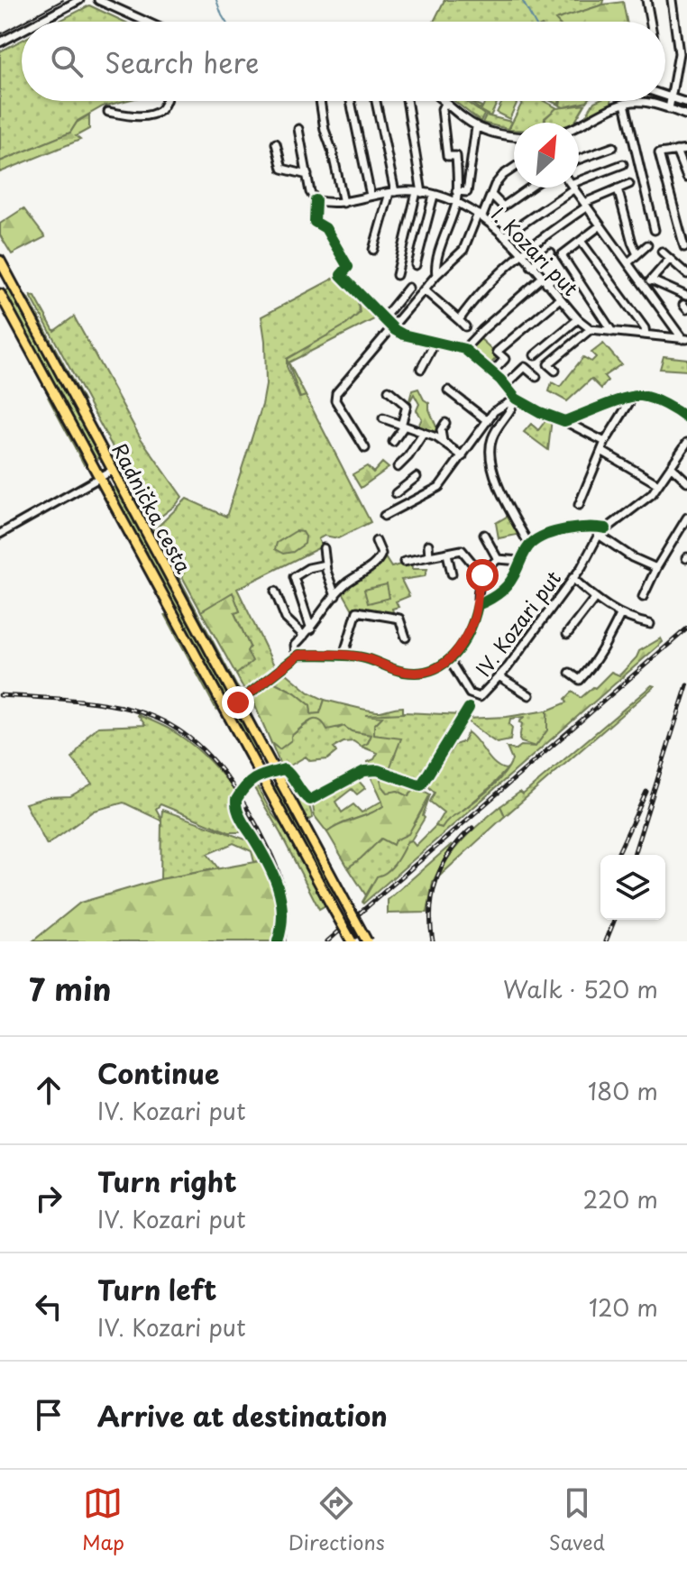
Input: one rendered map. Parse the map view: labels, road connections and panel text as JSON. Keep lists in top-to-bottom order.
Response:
{
  "streets": {
    "main road": ["Radnička cesta"],
    "street": ["I. Kozari put", "IV. Kozari put"]
  },
  "north": "top right",
  "page": {
    "search": "Search here",
    "heading": ["7 min", "Walk · 520 m"],
    "list": [
      ["Continue", "IV. Kozari put", "180 m"],
      ["Turn right", "IV. Kozari put", "220 m"],
      ["Turn left", "IV. Kozari put", "120 m"],
      "Arrive at destination"
    ],
    "nav": ["Map", "Directions", "Saved"]
  }
}
